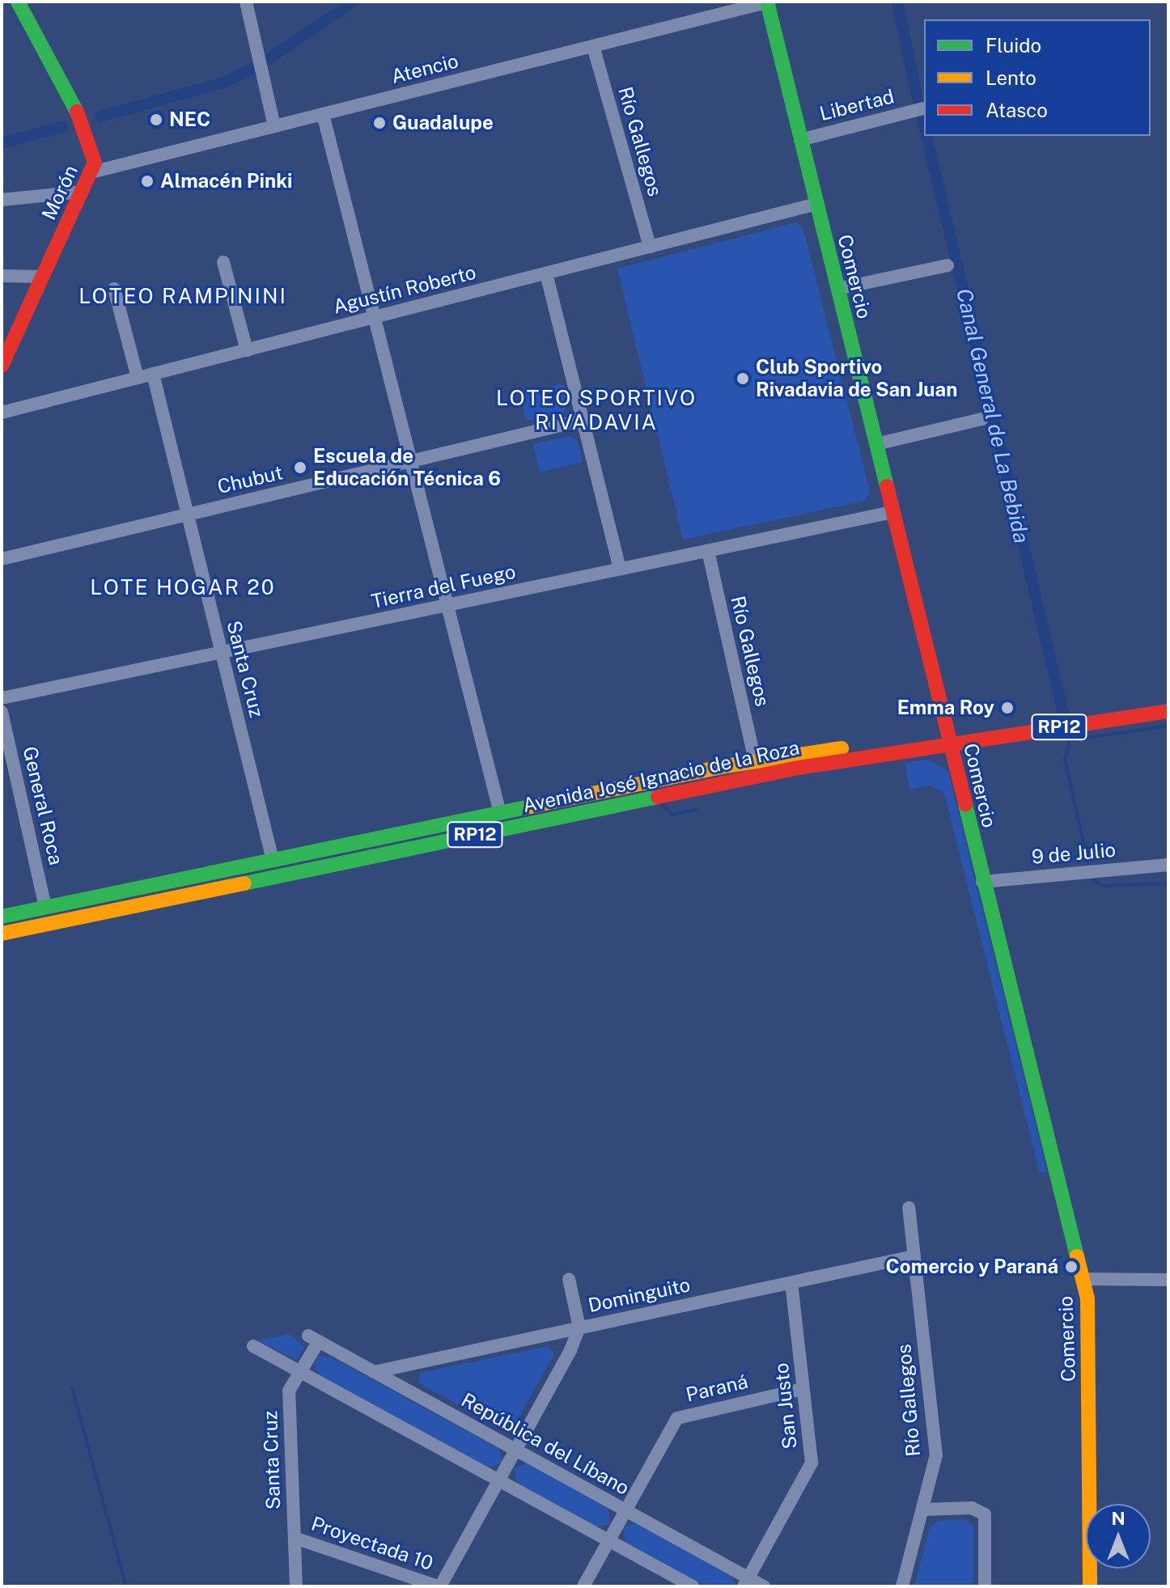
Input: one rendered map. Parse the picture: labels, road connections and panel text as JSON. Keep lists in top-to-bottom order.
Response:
{
  "streets": {
    "main road": [
      "Morón",
      "Comercio",
      "RP12",
      "Avenida José Ignacio de la Roza"
    ],
    "street": [
      "Atencio",
      "Libertad",
      "Río Gallegos",
      "Agustín Roberto",
      "Chubut",
      "Tierra del Fuego",
      "Santa Cruz",
      "General Roca",
      "9 de Julio",
      "Dominguito",
      "Paraná",
      "San Justo",
      "República del Líbano",
      "Proyectada 10"
    ]
  },
  "crossings": [
    ["Atencio", "Río Gallegos"],
    ["Atencio", "Morón"],
    ["Atencio", "Comercio"],
    ["Libertad", "Comercio"],
    ["Río Gallegos", "Agustín Roberto"],
    ["Río Gallegos", "Tierra del Fuego"],
    ["Río Gallegos", "Avenida José Ignacio de la Roza"],
    ["Río Gallegos", "Dominguito"],
    ["Comercio", "Agustín Roberto"],
    ["Comercio", "Tierra del Fuego"],
    ["Comercio", "Avenida José Ignacio de la Roza"],
    ["Comercio", "9 de Julio"],
    ["Agustín Roberto", "Santa Cruz"],
    ["Chubut", "Santa Cruz"],
    ["Tierra del Fuego", "Santa Cruz"],
    ["Santa Cruz", "Avenida José Ignacio de la Roza"],
    ["Santa Cruz", "República del Líbano"],
    ["Santa Cruz", "Proyectada 10"],
    ["Avenida José Ignacio de la Roza", "General Roca"],
    ["Dominguito", "San Justo"],
    ["Dominguito", "República del Líbano"],
    ["Paraná", "San Justo"],
    ["Paraná", "República del Líbano"],
    ["San Justo", "República del Líbano"]
  ],
  "districts": ["LOTEO RAMPININI", "LOTEO SPORTIVO RIVADAVIA", "LOTE HOGAR 20"],
  "water": ["Canal General de La Bebida"],
  "places": [
    "NEC",
    "Guadalupe",
    "Almacén Pinki",
    "Club Sportivo Rivadavia de San Juan",
    "Escuela de Educación Técnica 6",
    "Emma Roy",
    "Comercio y Paraná"
  ],
  "legend": ["Fluido", "Lento", "Atasco"],
  "north": "top"
}
